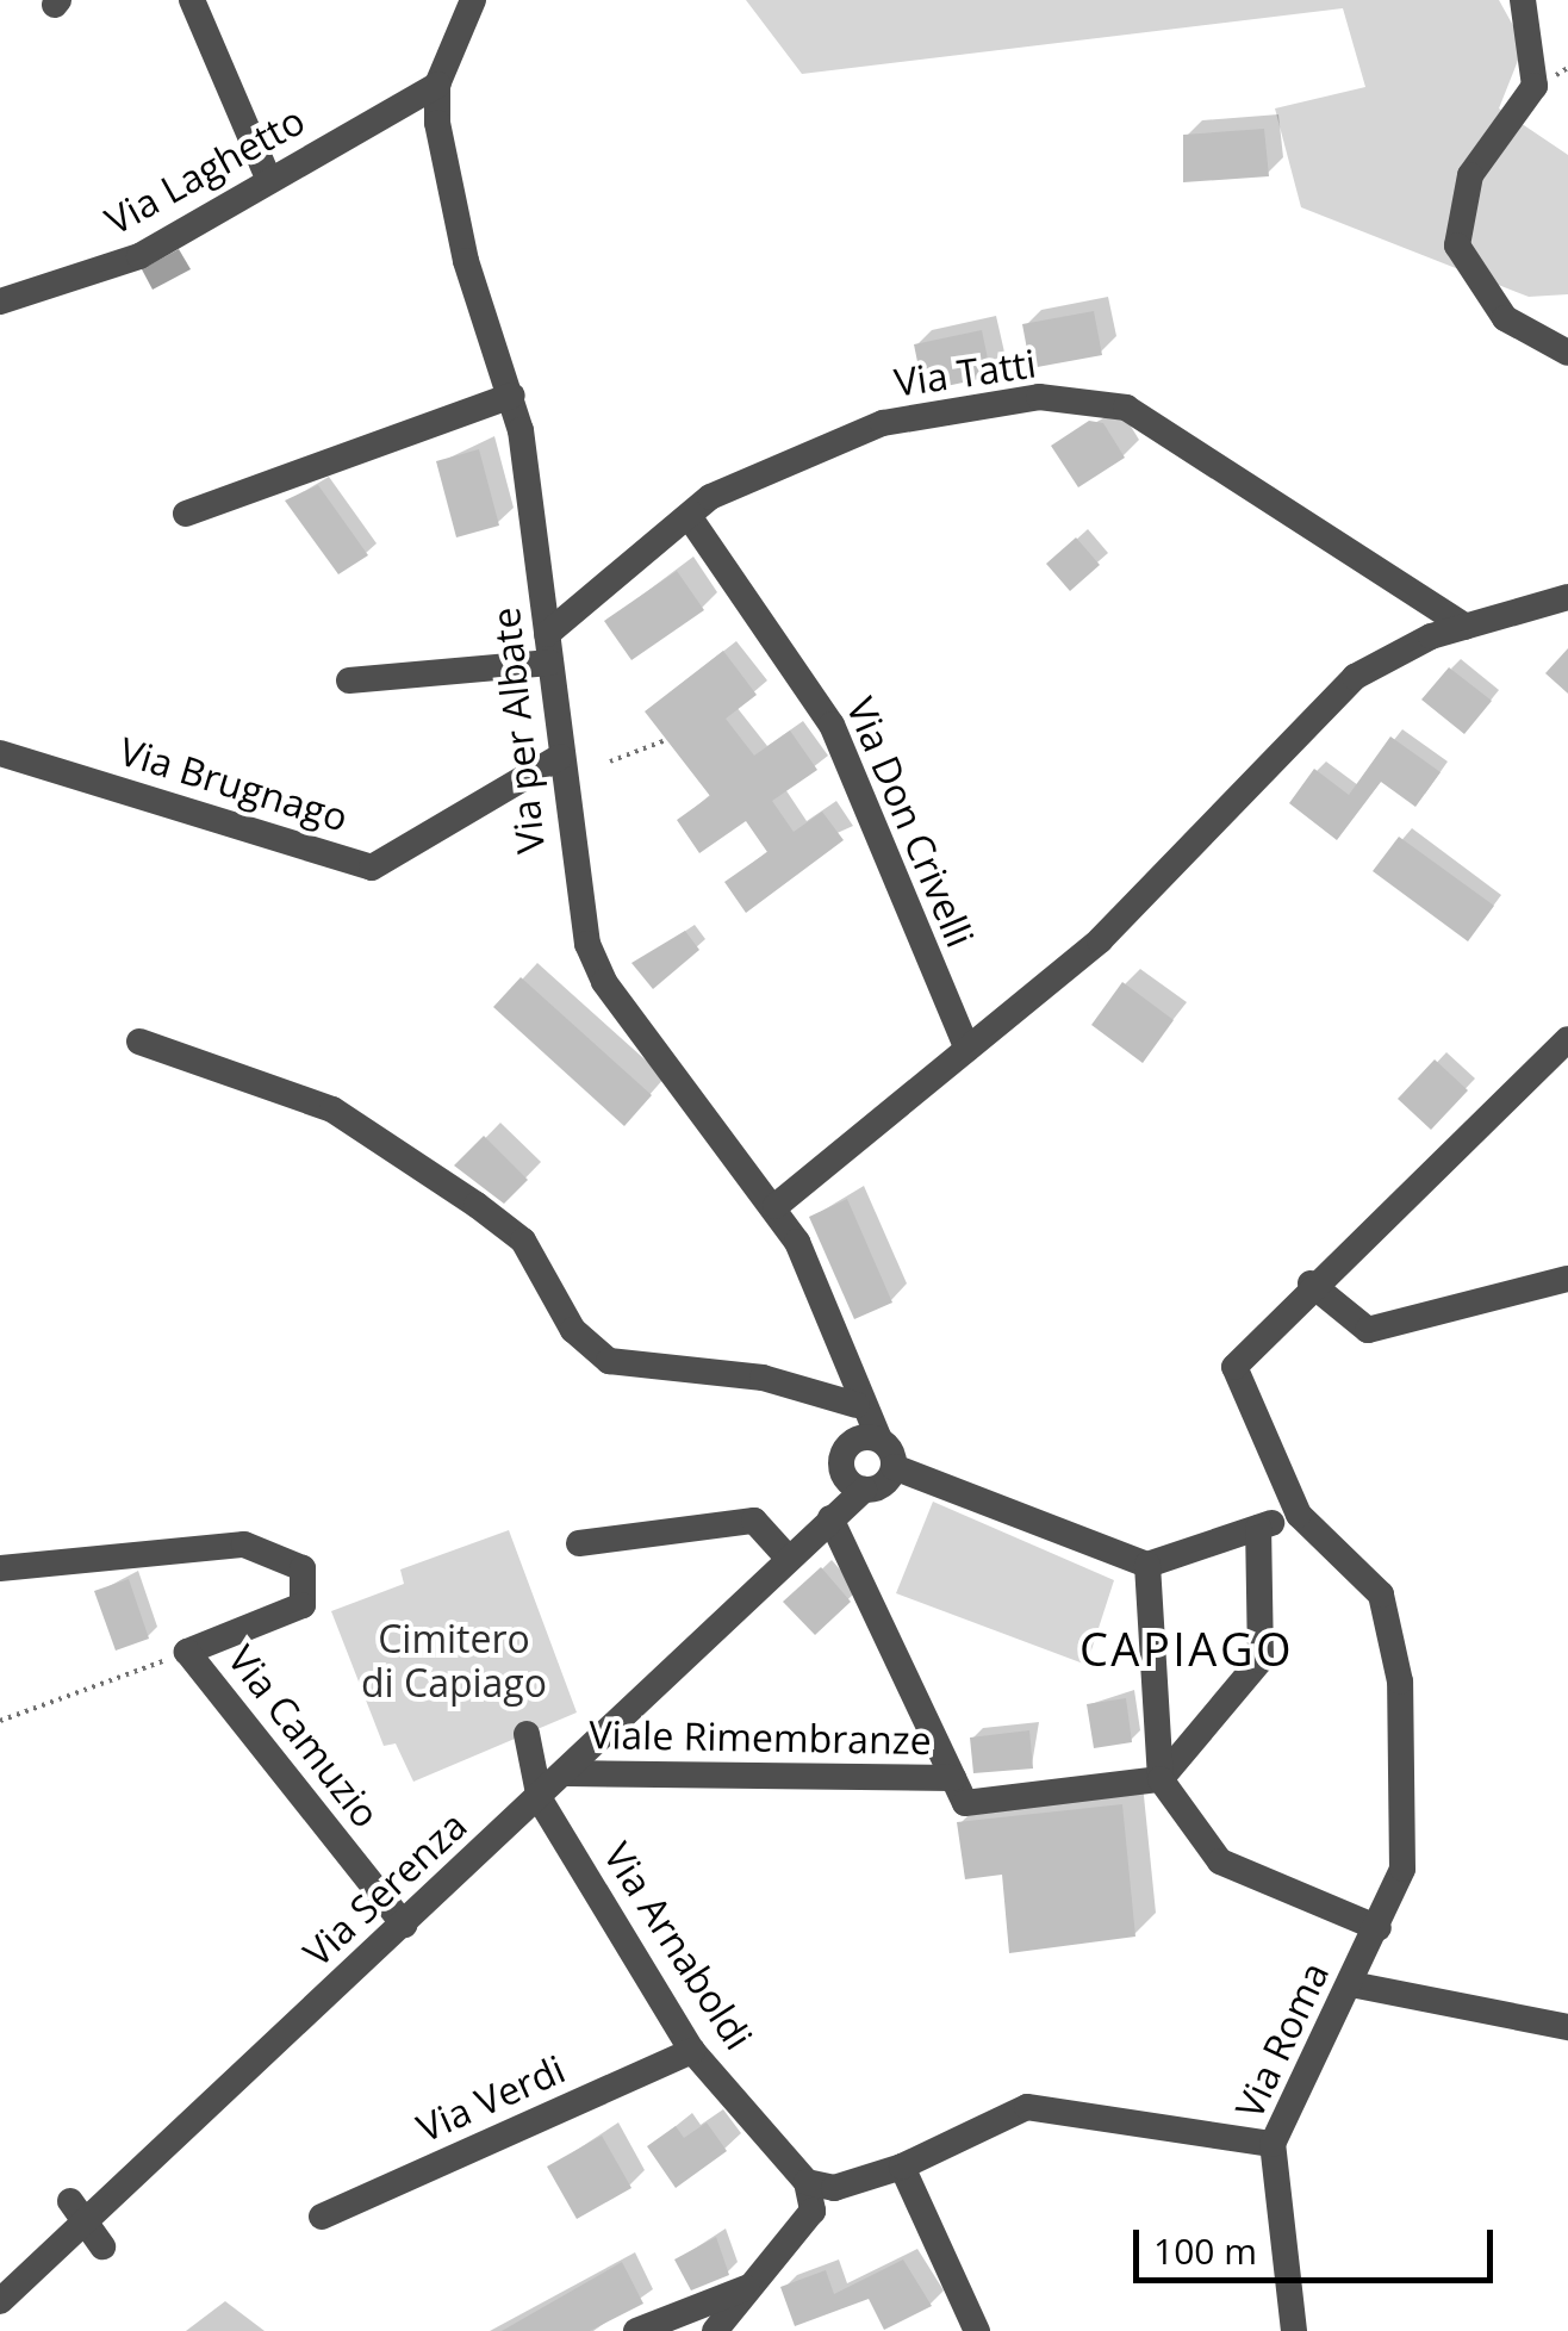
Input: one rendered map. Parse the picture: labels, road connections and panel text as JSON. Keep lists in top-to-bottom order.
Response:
{
  "streets": {
    "street": [
      "Via Laghetto",
      "Via Tatti",
      "Via per Albate",
      "Via Brugnago",
      "Via Don Crivelli",
      "Via Camuzio",
      "Viale Rimembranze",
      "Via Serenza",
      "Via Arnaboldi",
      "Via Roma",
      "Via Verdi"
    ]
  },
  "crossings": [
    ["Via Laghetto", "Via per Albate"],
    ["Via Tatti", "Via per Albate"],
    ["Via Tatti", "Via Don Crivelli"],
    ["Via per Albate", "Via Brugnago"],
    ["Via per Albate", "Via Serenza"],
    ["Via Camuzio", "Via Serenza"],
    ["Viale Rimembranze", "Via Serenza"],
    ["Via Serenza", "Via Arnaboldi"],
    ["Via Arnaboldi", "Via Verdi"]
  ],
  "districts": ["CAPIAGO"],
  "parks": ["Cimitero di Capiago"],
  "scale_bar": "100 m"
}
